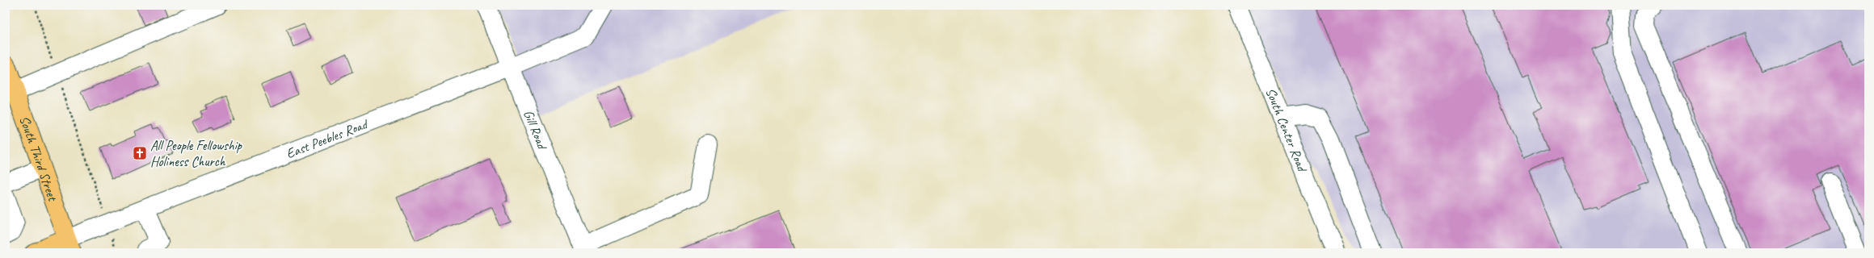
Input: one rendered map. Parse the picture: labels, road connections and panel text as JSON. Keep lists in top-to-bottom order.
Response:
{
  "streets": {
    "main road": ["East Peebles Road", "South Third Street"],
    "street": ["Gill Road", "South Center Road"]
  },
  "crossings": [
    ["Gill Road", "East Peebles Road"],
    ["East Peebles Road", "South Third Street"]
  ],
  "places": {
    "church": ["All People Fellowship Holiness Church"]
  }
}
